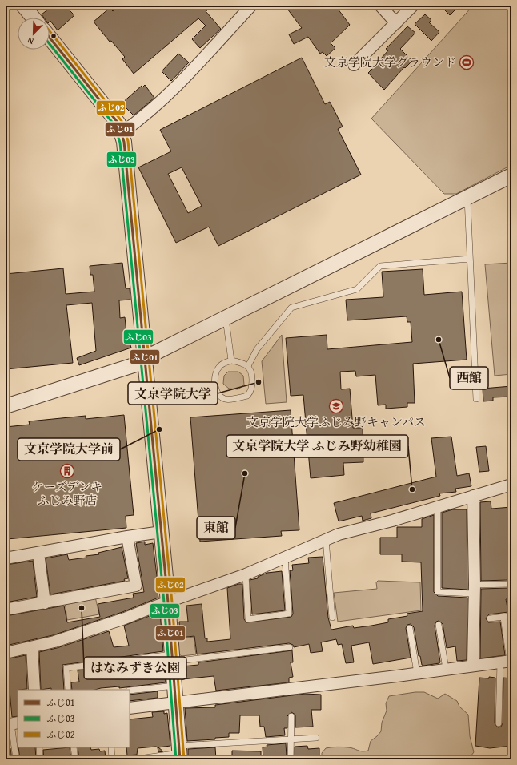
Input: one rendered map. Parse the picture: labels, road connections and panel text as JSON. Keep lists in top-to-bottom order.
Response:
{
  "places": {
    "sports": ["文京学院大学グラウンド"],
    "other": [
      "西館",
      "文京学院大学",
      "文京学院大学前",
      "東館",
      "文京学院大学 ふじみ野幼稚園",
      "はなみずき公園"
    ],
    "school or university": ["文京学院大学ふじみ野キャンパス"],
    "building": ["ケーズデンキ ふじみ野店"]
  },
  "lines": ["transit line ふじ02", "transit line ふじ01", "transit line ふじ03"],
  "legend": ["ふじ01", "ふじ03", "ふじ02"],
  "north": "bottom left"
}
